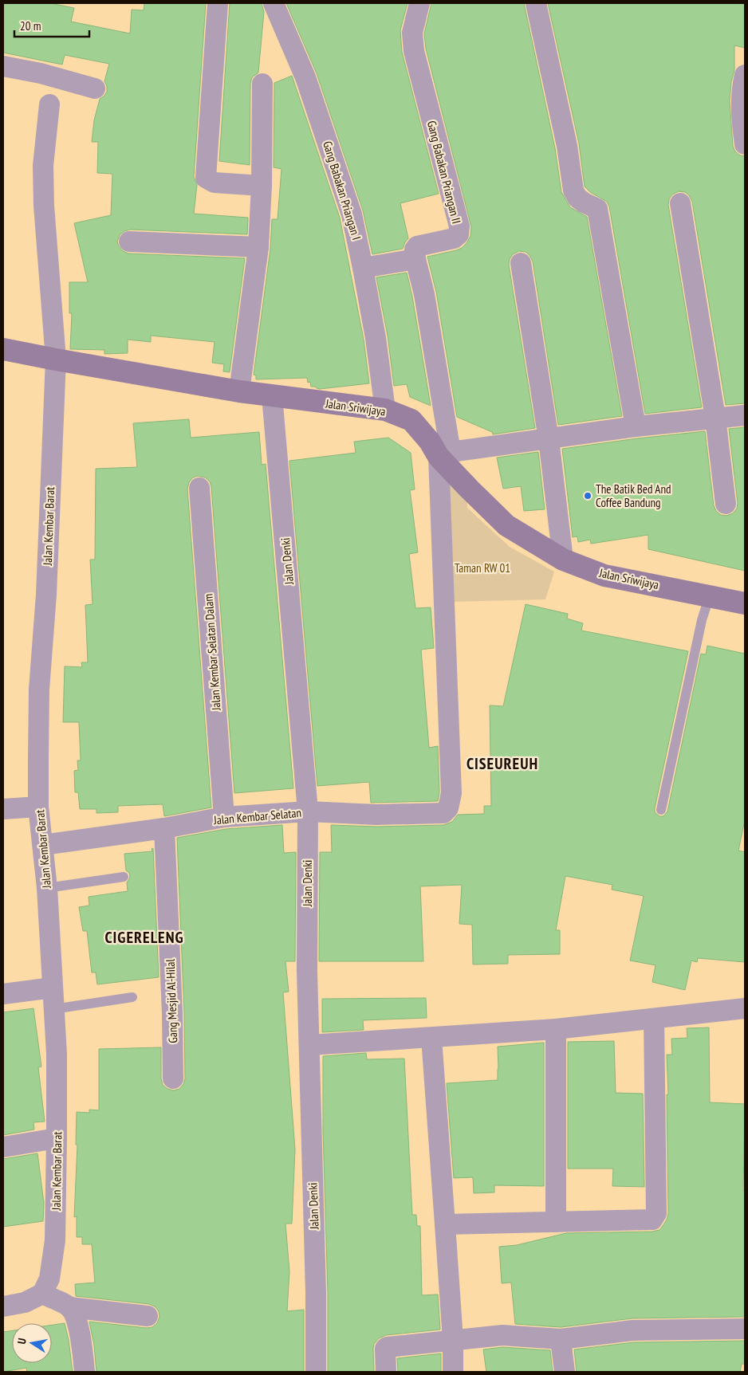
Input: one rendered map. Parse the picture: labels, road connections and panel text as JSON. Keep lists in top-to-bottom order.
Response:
{
  "streets": {
    "main road": ["Jalan Sriwijaya"],
    "street": [
      "Gang Babakan Priangan II",
      "Gang Babakan Priangan I",
      "Jalan Kembar Barat",
      "Jalan Denki",
      "Jalan Kembar Selatan Dalam",
      "Jalan Kembar Selatan",
      "Gang Mesjid Al-Hilal"
    ]
  },
  "crossings": [
    ["Gang Babakan Priangan I", "Jalan Sriwijaya"],
    ["Jalan Sriwijaya", "Jalan Kembar Barat"],
    ["Jalan Sriwijaya", "Jalan Denki"],
    ["Jalan Sriwijaya", "Jalan Kembar Selatan"],
    ["Jalan Kembar Barat", "Jalan Kembar Selatan"],
    ["Jalan Denki", "Jalan Kembar Selatan"],
    ["Jalan Kembar Selatan Dalam", "Jalan Kembar Selatan"],
    ["Jalan Kembar Selatan", "Gang Mesjid Al-Hilal"]
  ],
  "districts": ["CISEUREUH", "CIGERELENG"],
  "parks": ["Taman RW 01"],
  "places": ["The Batik Bed And Coffee Bandung"],
  "scale_bar": "20 m",
  "north": "left"
}
